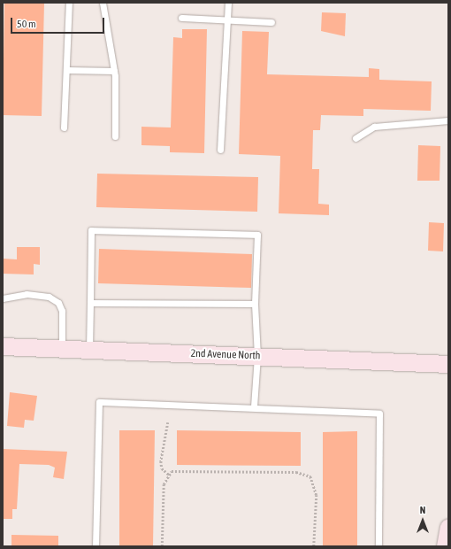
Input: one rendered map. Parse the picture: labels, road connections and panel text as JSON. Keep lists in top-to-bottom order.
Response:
{
  "streets": {
    "street": ["2nd Avenue North"]
  },
  "scale_bar": "50 m",
  "north": "top"
}
